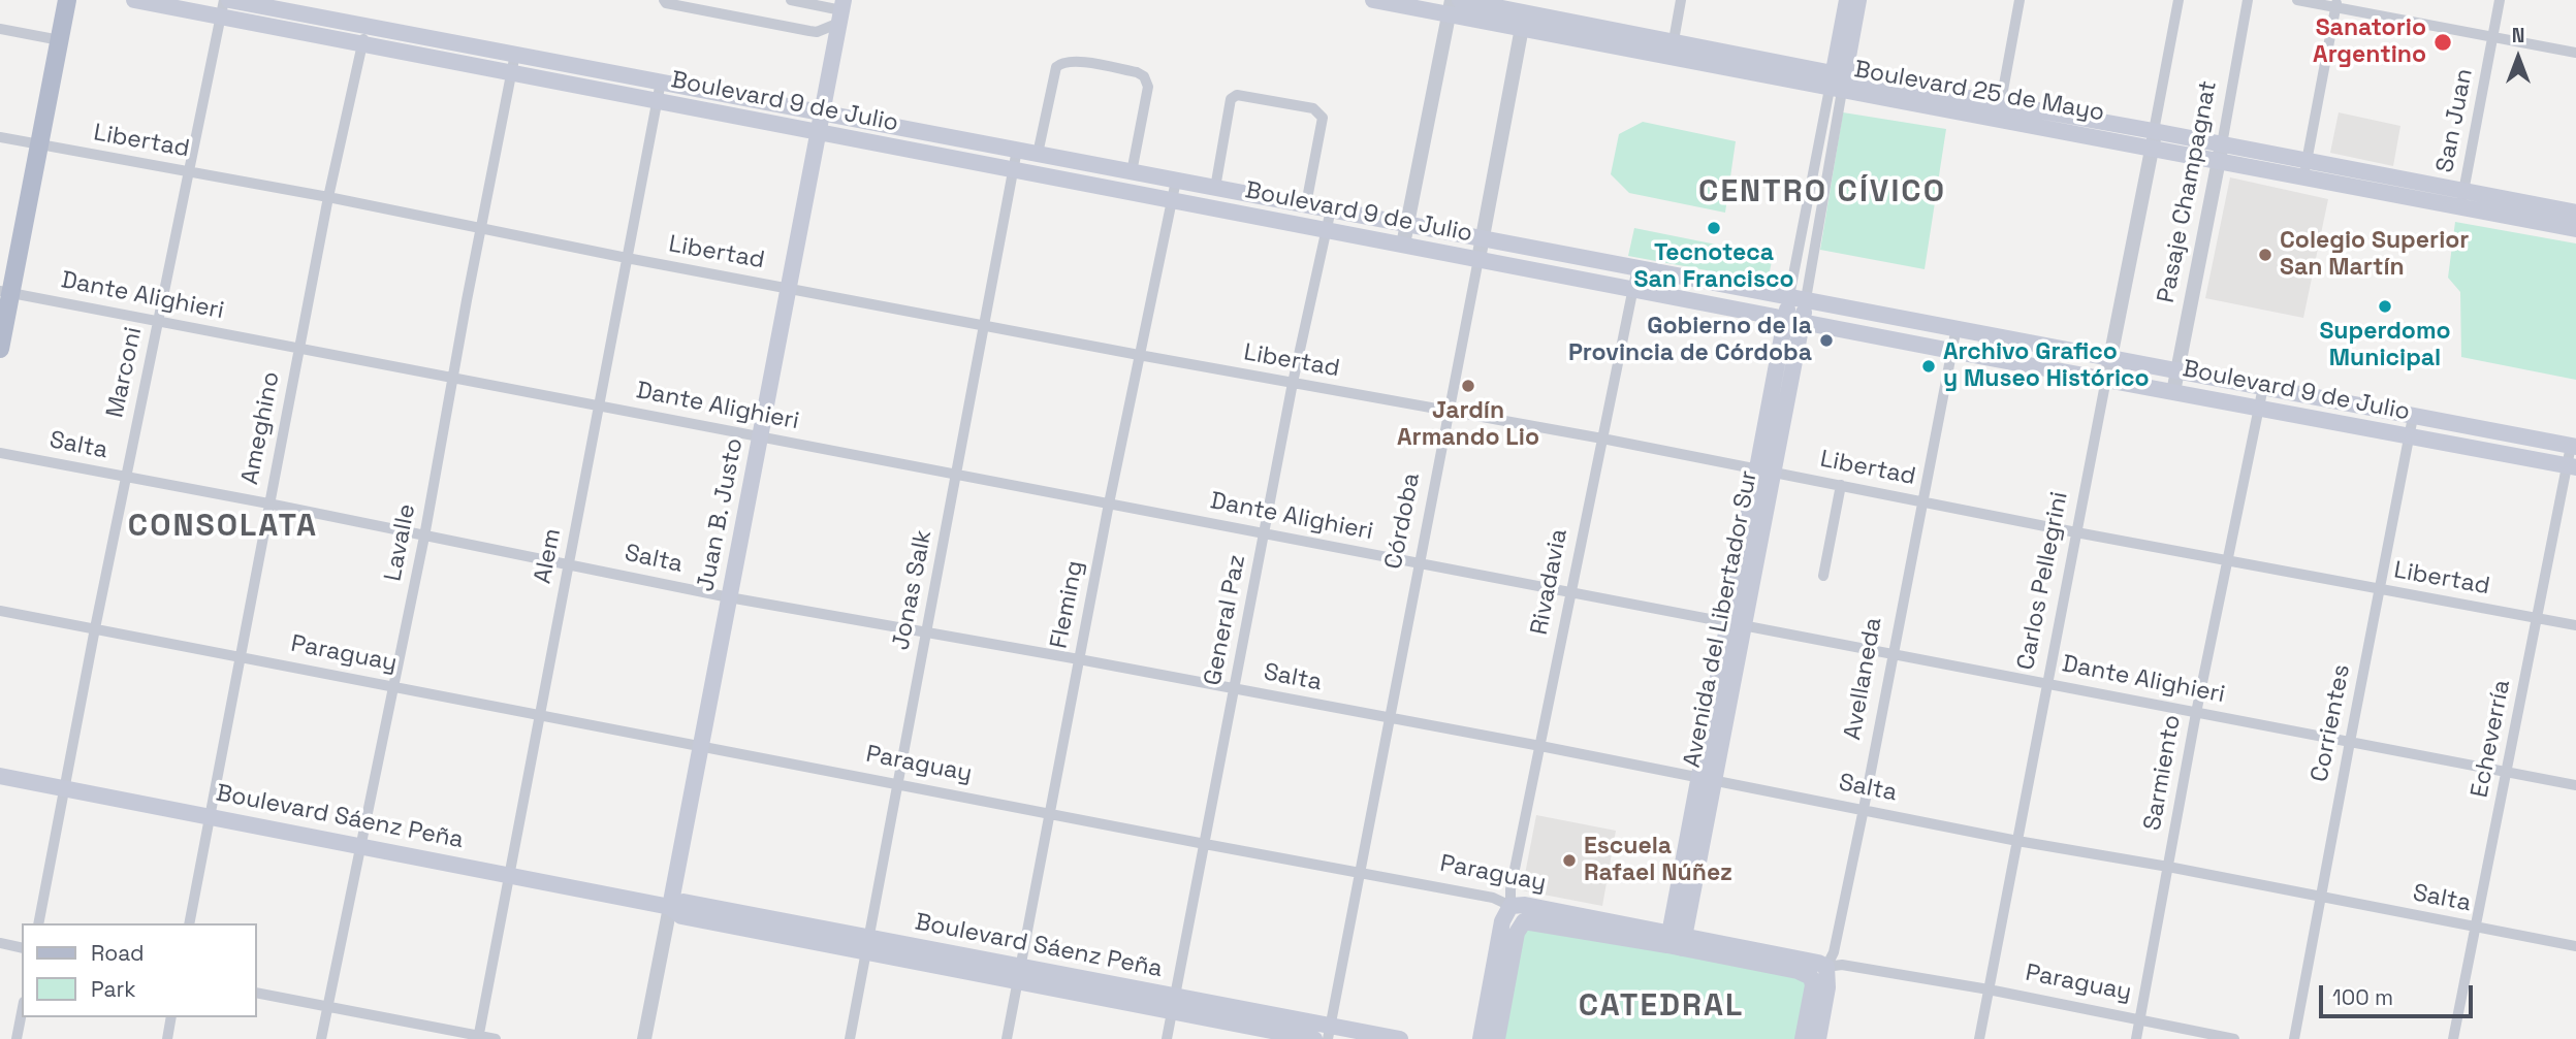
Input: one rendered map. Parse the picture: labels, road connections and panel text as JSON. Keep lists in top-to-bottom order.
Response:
{
  "streets": {
    "main road": [
      "Boulevard 25 de Mayo",
      "Boulevard 9 de Julio",
      "Juan B. Justo",
      "Rivadavia",
      "Avenida del Libertador Sur",
      "Paraguay",
      "Avellaneda",
      "Boulevard Sáenz Peña"
    ],
    "street": [
      "San Juan",
      "Libertad",
      "Pasaje Champagnat",
      "Dante Alighieri",
      "Marconi",
      "Ameghino",
      "Salta",
      "Córdoba",
      "Lavalle",
      "Alem",
      "Carlos Pellegrini",
      "Jonas Salk",
      "Fleming",
      "General Paz",
      "Corrientes",
      "Echeverría",
      "Sarmiento"
    ]
  },
  "crossings": [
    ["Boulevard 25 de Mayo", "San Juan"],
    ["Boulevard 25 de Mayo", "Pasaje Champagnat"],
    ["Boulevard 25 de Mayo", "Córdoba"],
    ["Boulevard 25 de Mayo", "Carlos Pellegrini"],
    ["Boulevard 9 de Julio", "Pasaje Champagnat"],
    ["Boulevard 9 de Julio", "Marconi"],
    ["Boulevard 9 de Julio", "Ameghino"],
    ["Boulevard 9 de Julio", "Juan B. Justo"],
    ["Boulevard 9 de Julio", "Córdoba"],
    ["Boulevard 9 de Julio", "Lavalle"],
    ["Boulevard 9 de Julio", "Alem"],
    ["Boulevard 9 de Julio", "Carlos Pellegrini"],
    ["Boulevard 9 de Julio", "Rivadavia"],
    ["Boulevard 9 de Julio", "Jonas Salk"],
    ["Boulevard 9 de Julio", "Fleming"],
    ["Boulevard 9 de Julio", "Avenida del Libertador Sur"],
    ["Boulevard 9 de Julio", "General Paz"],
    ["Boulevard 9 de Julio", "Avellaneda"],
    ["Boulevard 9 de Julio", "Corrientes"],
    ["Boulevard 9 de Julio", "Echeverría"],
    ["Boulevard 9 de Julio", "Sarmiento"],
    ["Libertad", "Marconi"],
    ["Libertad", "Ameghino"],
    ["Libertad", "Juan B. Justo"],
    ["Libertad", "Córdoba"],
    ["Libertad", "Lavalle"],
    ["Libertad", "Alem"],
    ["Libertad", "Carlos Pellegrini"],
    ["Libertad", "Rivadavia"],
    ["Libertad", "Jonas Salk"],
    ["Libertad", "Fleming"],
    ["Libertad", "Avenida del Libertador Sur"],
    ["Libertad", "General Paz"],
    ["Libertad", "Avellaneda"],
    ["Libertad", "Corrientes"],
    ["Libertad", "Echeverría"],
    ["Libertad", "Sarmiento"],
    ["Dante Alighieri", "Marconi"],
    ["Dante Alighieri", "Ameghino"],
    ["Dante Alighieri", "Juan B. Justo"],
    ["Dante Alighieri", "Córdoba"],
    ["Dante Alighieri", "Lavalle"],
    ["Dante Alighieri", "Alem"],
    ["Dante Alighieri", "Carlos Pellegrini"],
    ["Dante Alighieri", "Rivadavia"],
    ["Dante Alighieri", "Jonas Salk"],
    ["Dante Alighieri", "Fleming"],
    ["Dante Alighieri", "Avenida del Libertador Sur"],
    ["Dante Alighieri", "General Paz"],
    ["Dante Alighieri", "Avellaneda"],
    ["Dante Alighieri", "Corrientes"],
    ["Dante Alighieri", "Echeverría"],
    ["Dante Alighieri", "Sarmiento"],
    ["Marconi", "Salta"],
    ["Marconi", "Paraguay"],
    ["Marconi", "Boulevard Sáenz Peña"],
    ["Ameghino", "Salta"],
    ["Ameghino", "Paraguay"],
    ["Ameghino", "Boulevard Sáenz Peña"],
    ["Salta", "Juan B. Justo"],
    ["Salta", "Córdoba"],
    ["Salta", "Lavalle"],
    ["Salta", "Alem"],
    ["Salta", "Carlos Pellegrini"],
    ["Salta", "Rivadavia"],
    ["Salta", "Jonas Salk"],
    ["Salta", "Fleming"],
    ["Salta", "Avenida del Libertador Sur"],
    ["Salta", "General Paz"],
    ["Salta", "Avellaneda"],
    ["Salta", "Corrientes"],
    ["Salta", "Echeverría"],
    ["Salta", "Sarmiento"],
    ["Juan B. Justo", "Paraguay"],
    ["Juan B. Justo", "Boulevard Sáenz Peña"],
    ["Córdoba", "Paraguay"],
    ["Córdoba", "Boulevard Sáenz Peña"],
    ["Lavalle", "Paraguay"],
    ["Lavalle", "Boulevard Sáenz Peña"],
    ["Alem", "Paraguay"],
    ["Alem", "Boulevard Sáenz Peña"],
    ["Carlos Pellegrini", "Paraguay"],
    ["Rivadavia", "Paraguay"],
    ["Jonas Salk", "Paraguay"],
    ["Jonas Salk", "Boulevard Sáenz Peña"],
    ["Fleming", "Paraguay"],
    ["Fleming", "Boulevard Sáenz Peña"],
    ["Avenida del Libertador Sur", "Paraguay"],
    ["General Paz", "Paraguay"],
    ["General Paz", "Boulevard Sáenz Peña"],
    ["Paraguay", "Avellaneda"],
    ["Paraguay", "Sarmiento"]
  ],
  "districts": ["CENTRO CÍVICO", "CONSOLATA", "CATEDRAL"],
  "places": [
    "Sanatorio Argentino",
    "Tecnoteca San Francisco",
    "Colegio Superior San Martín",
    "Superdomo Municipal",
    "Gobierno de la Provincia de Córdoba",
    "Archivo Grafico y Museo Histórico",
    "Jardín Armando Lio",
    "Escuela Rafael Núñez"
  ],
  "legend": ["Road", "Park"],
  "scale_bar": "100 m",
  "north": "top"
}
